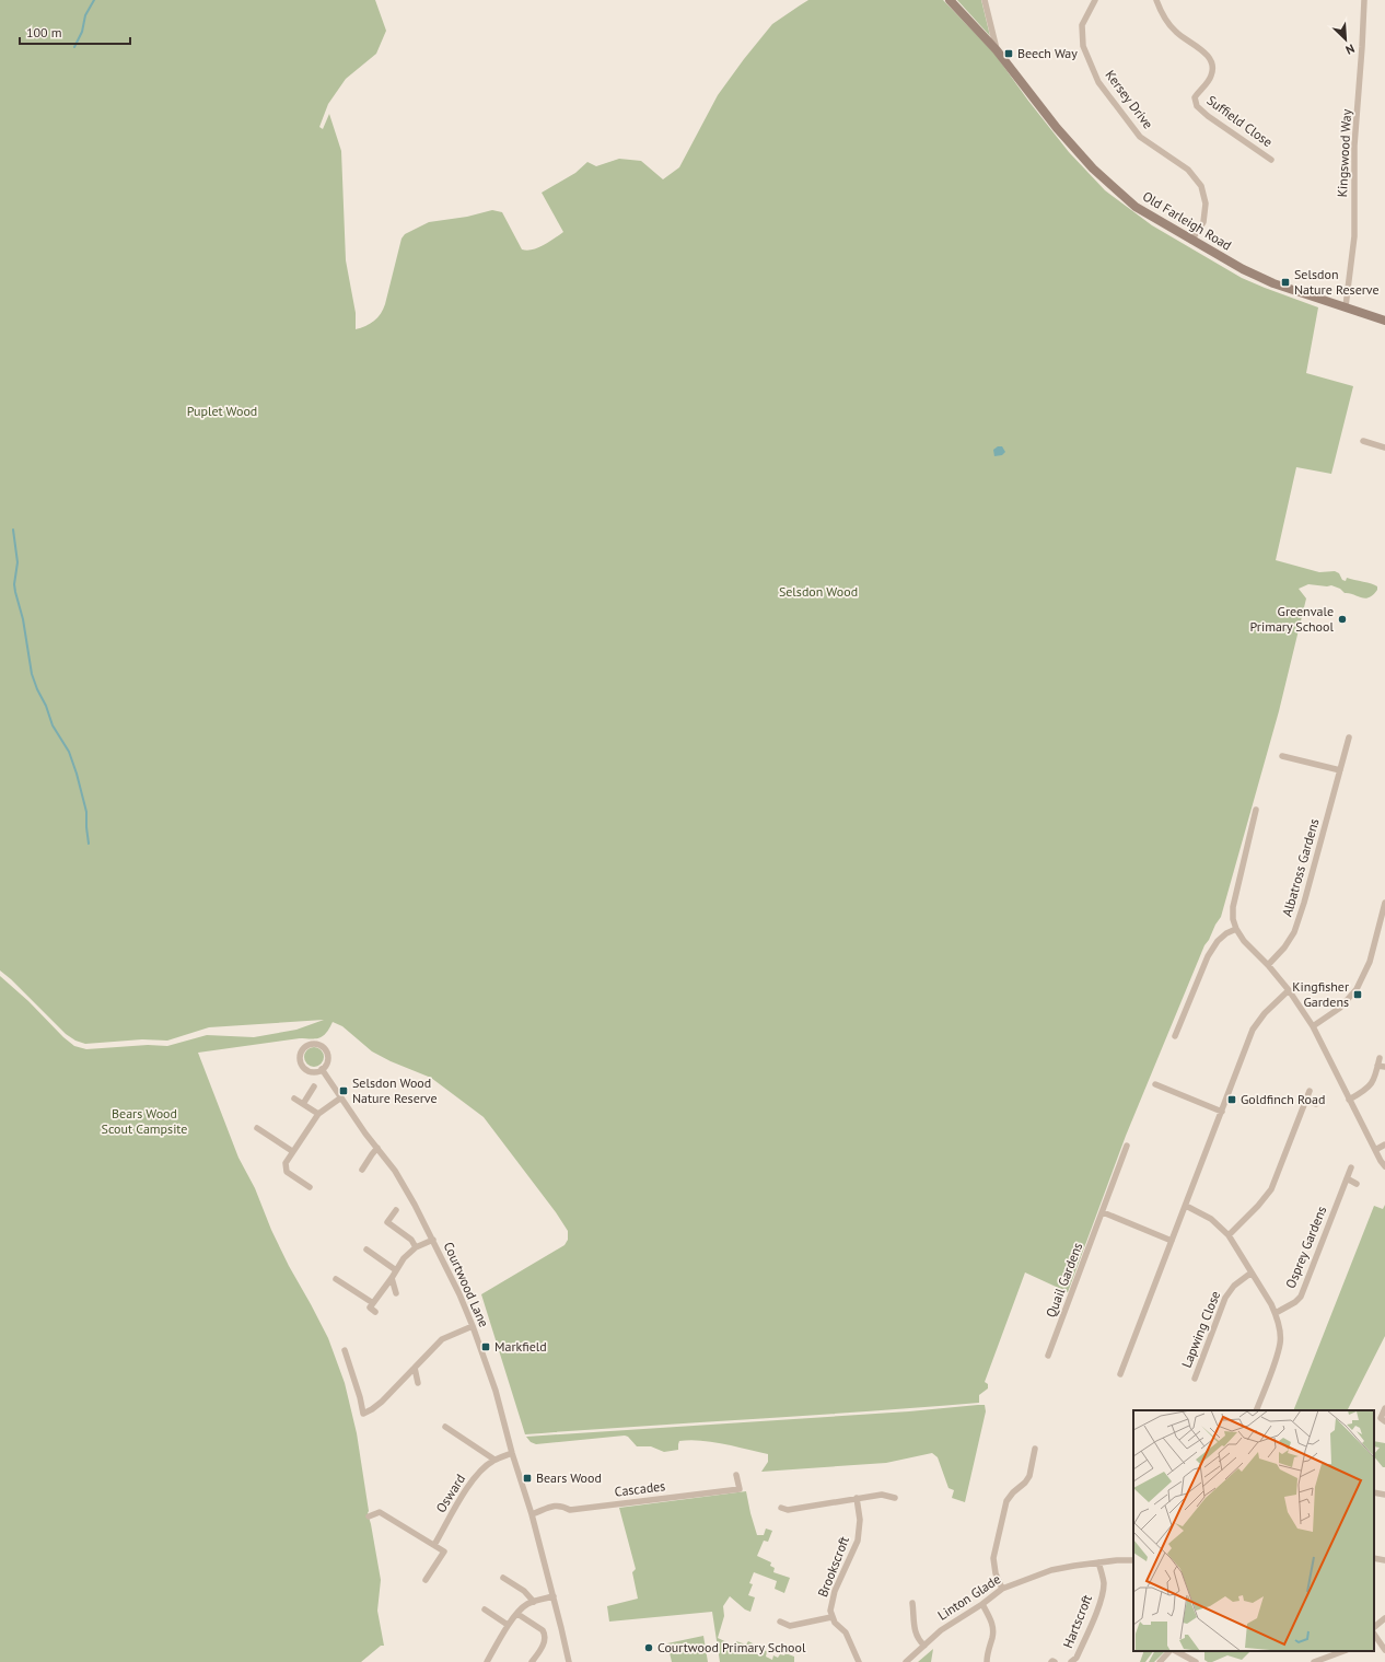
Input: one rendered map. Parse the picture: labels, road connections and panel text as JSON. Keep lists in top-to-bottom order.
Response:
{
  "streets": {
    "street": [
      "Kersey Drive",
      "Suffield Close",
      "Kingswood Way",
      "Old Farleigh Road",
      "Albatross Gardens",
      "Osprey Gardens",
      "Quail Gardens",
      "Courtwood Lane",
      "Lapwing Close",
      "Cascades",
      "Osward",
      "Brookscroft",
      "Linton Glade",
      "Hartscroft"
    ]
  },
  "crossings": [
    ["Kersey Drive", "Old Farleigh Road"],
    ["Kingswood Way", "Old Farleigh Road"],
    ["Courtwood Lane", "Cascades"],
    ["Courtwood Lane", "Osward"],
    ["Linton Glade", "Hartscroft"]
  ],
  "parks": ["Puplet Wood", "Selsdon Wood", "Bears Wood Scout Campsite"],
  "places": {
    "transit": [
      "Beech Way",
      "Selsdon Nature Reserve",
      "Kingfisher Gardens",
      "Selsdon Wood Nature Reserve",
      "Goldfinch Road",
      "Markfield",
      "Bears Wood"
    ],
    "other": ["Greenvale Primary School", "Courtwood Primary School"]
  },
  "scale_bar": "100 m",
  "north": "bottom right"
}
